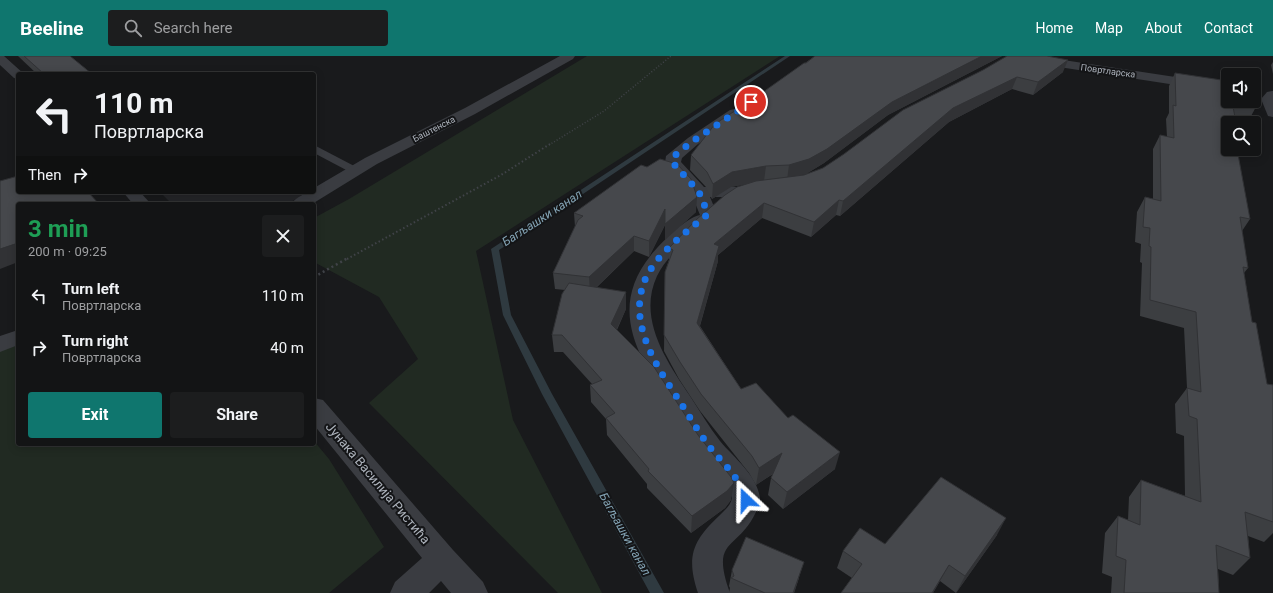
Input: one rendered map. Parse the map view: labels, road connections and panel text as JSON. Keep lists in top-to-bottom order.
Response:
{
  "streets": {
    "street": ["Повртларска", "Баштенска", "Јунака Василија Ристића"]
  },
  "water": ["Багљашки канал"],
  "page": {
    "header": "Beeline",
    "search": "Search here",
    "nav": [
      "Home",
      "Map",
      "About",
      "Contact"
    ],
    "turn": ["110 m", "Повртларска"],
    "then": "Then",
    "heading": ["3 min", "200 m · 09:25"],
    "list": [
      {
        "name": "Turn left",
        "note": "Повртларска",
        "value": "110 m"
      },
      {
        "name": "Turn right",
        "note": "Повртларска",
        "value": "40 m"
      }
    ],
    "buttons": ["Exit", "Share"]
  }
}
